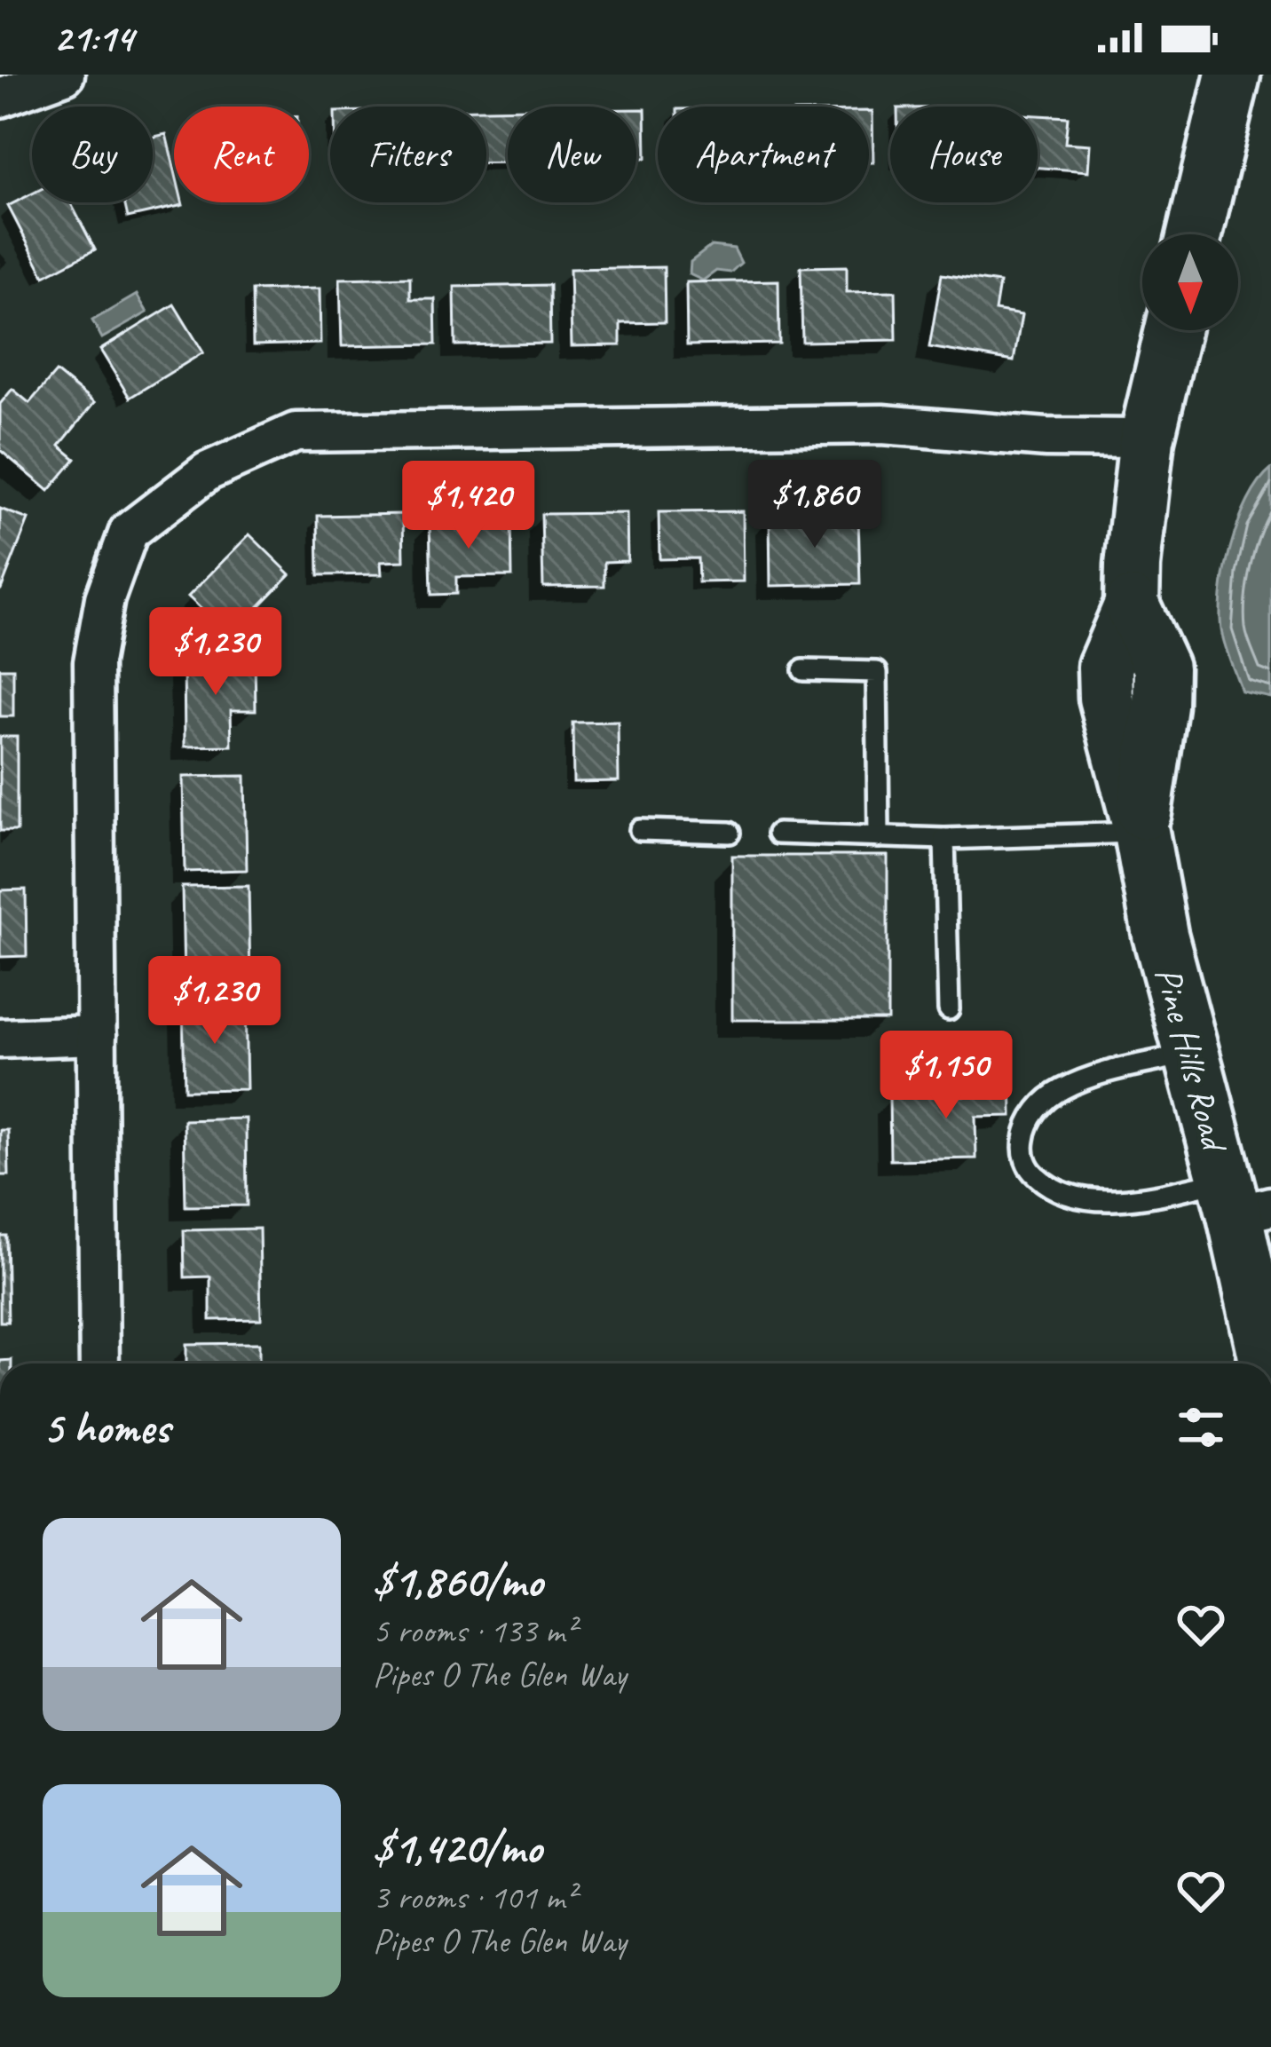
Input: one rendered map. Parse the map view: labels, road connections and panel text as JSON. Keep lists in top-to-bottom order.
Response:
{
  "streets": {
    "main road": ["Pine Hills Road"]
  },
  "north": "bottom",
  "page": {
    "status": "21:14",
    "chip": [
      "Buy",
      "Rent",
      "Filters",
      "New",
      "Apartment",
      "House"
    ],
    "price": [
      "$1,860",
      "$1,420",
      "$1,230",
      "$1,230",
      "$1,150"
    ],
    "heading": "5 homes",
    "list": [
      {
        "name": "$1,860/mo",
        "note": "5 rooms · 133 m² · Pipes O The Glen Way"
      },
      {
        "name": "$1,420/mo",
        "note": "3 rooms · 101 m² · Pipes O The Glen Way"
      }
    ]
  }
}
